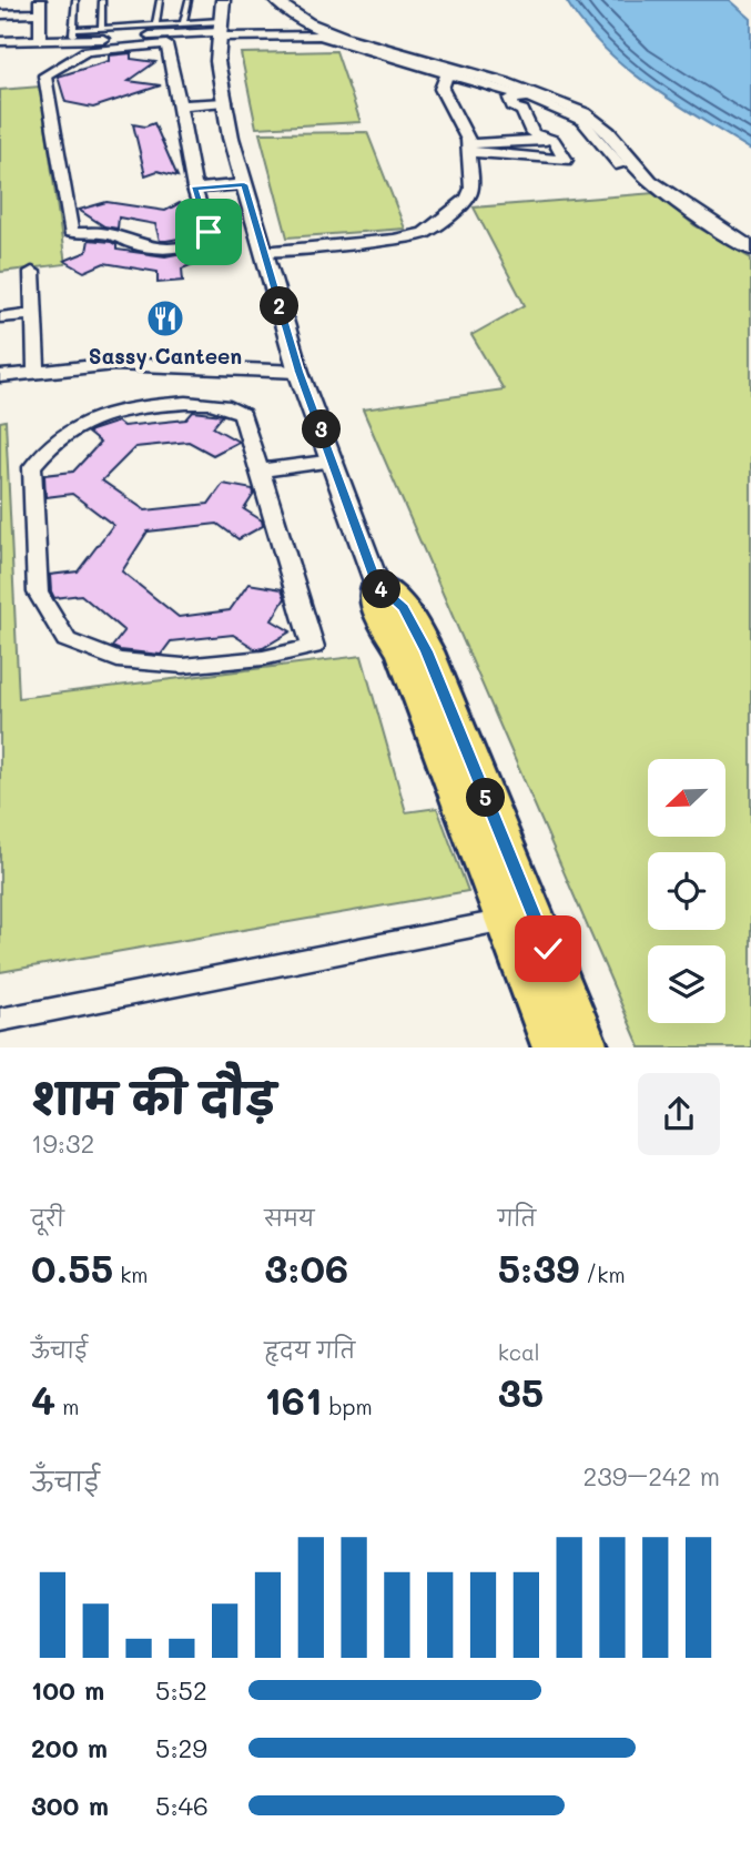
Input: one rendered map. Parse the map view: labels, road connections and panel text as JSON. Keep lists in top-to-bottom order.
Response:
{
  "places": {
    "restaurant": ["Sassy Canteen"]
  },
  "north": "bottom left",
  "page": {
    "pins": [
      "2",
      "3",
      "4",
      "5"
    ],
    "heading": ["शाम की दौड़", "19:32"],
    "stats": [
      ["दूरी", "0.55 km"],
      ["समय", "3:06"],
      ["गति", "5:39 /km"],
      ["ऊँचाई", "4 m"],
      ["हृदय गति", "161 bpm"],
      ["kcal", "35"]
    ],
    "chart": ["ऊँचाई", "239–242 m"],
    "list": [
      {
        "name": "100 m",
        "note": "5:52"
      },
      {
        "name": "200 m",
        "note": "5:29"
      },
      {
        "name": "300 m",
        "note": "5:46"
      }
    ]
  }
}
